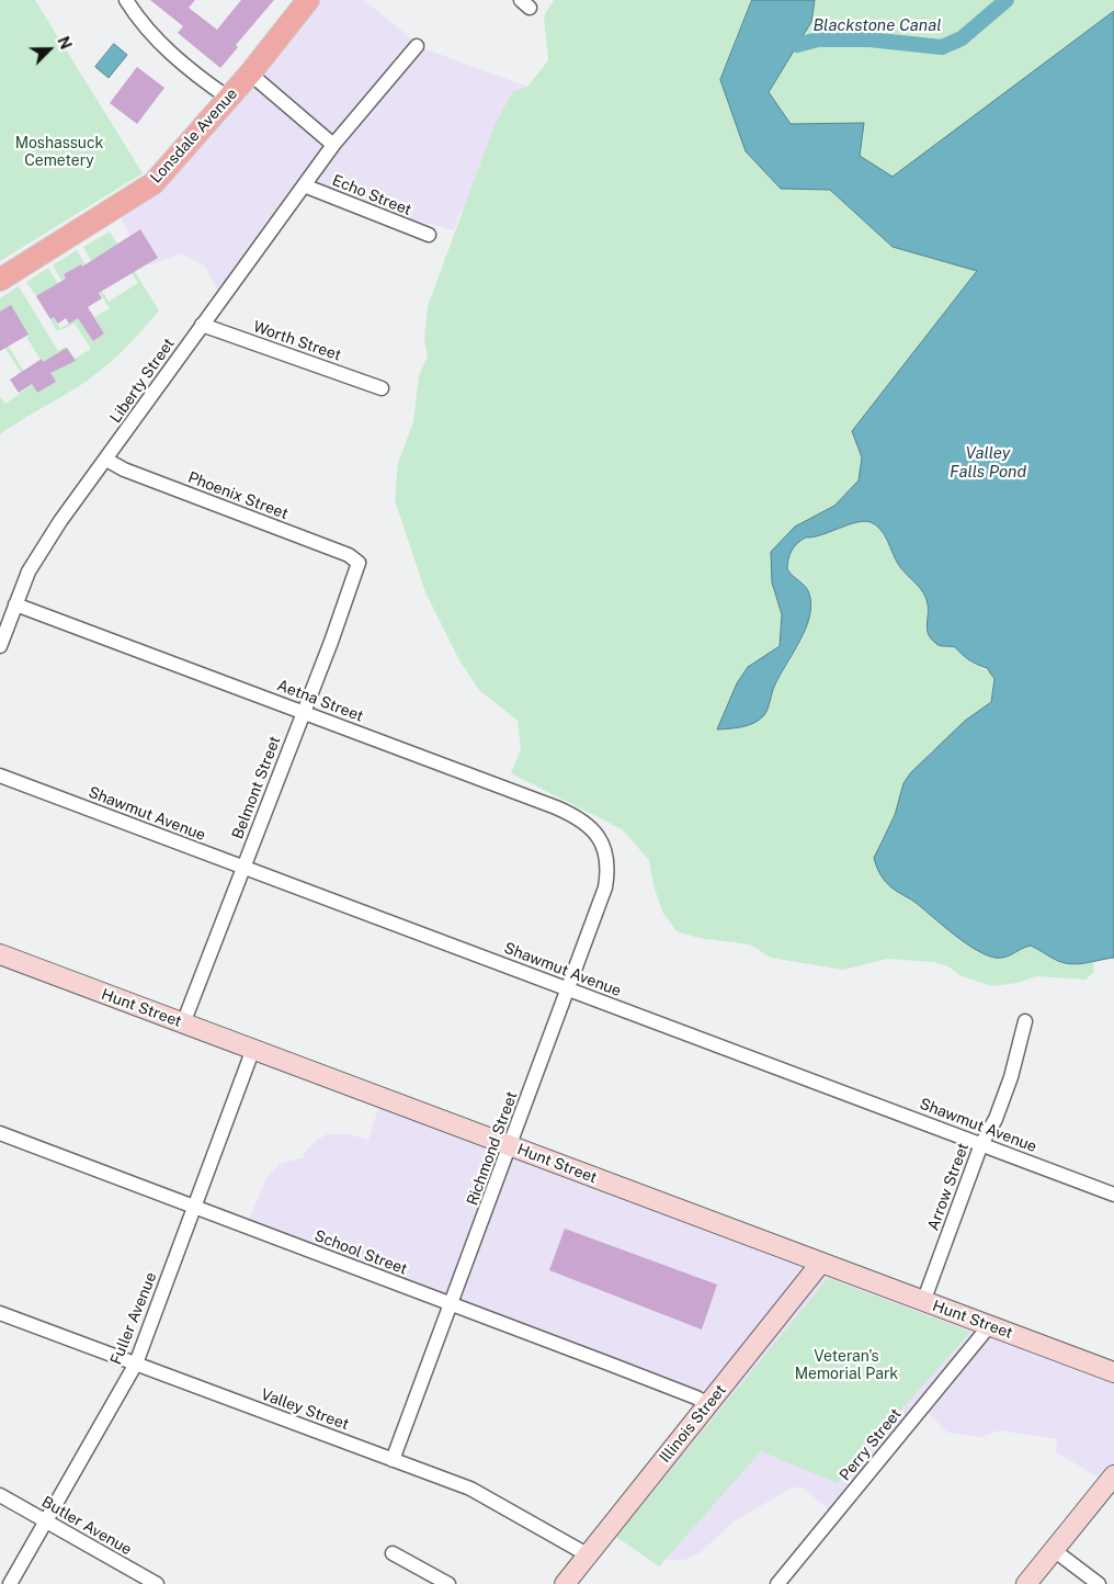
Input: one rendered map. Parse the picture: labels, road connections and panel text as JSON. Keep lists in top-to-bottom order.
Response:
{
  "streets": {
    "main road": ["Lonsdale Avenue", "Hunt Street", "Illinois Street"],
    "street": [
      "Echo Street",
      "Worth Street",
      "Liberty Street",
      "Phoenix Street",
      "Aetna Street",
      "Belmont Street",
      "Shawmut Avenue",
      "Richmond Street",
      "Arrow Street",
      "School Street",
      "Fuller Avenue",
      "Valley Street",
      "Perry Street",
      "Butler Avenue"
    ]
  },
  "crossings": [
    ["Echo Street", "Liberty Street"],
    ["Worth Street", "Liberty Street"],
    ["Liberty Street", "Phoenix Street"],
    ["Liberty Street", "Aetna Street"],
    ["Phoenix Street", "Belmont Street"],
    ["Aetna Street", "Belmont Street"],
    ["Aetna Street", "Richmond Street"],
    ["Belmont Street", "Shawmut Avenue"],
    ["Belmont Street", "Hunt Street"],
    ["Shawmut Avenue", "Richmond Street"],
    ["Shawmut Avenue", "Arrow Street"],
    ["Hunt Street", "Richmond Street"],
    ["Hunt Street", "Arrow Street"],
    ["Hunt Street", "Fuller Avenue"],
    ["Hunt Street", "Illinois Street"],
    ["Hunt Street", "Perry Street"],
    ["Richmond Street", "School Street"],
    ["Richmond Street", "Valley Street"],
    ["School Street", "Fuller Avenue"],
    ["School Street", "Illinois Street"],
    ["Fuller Avenue", "Valley Street"],
    ["Fuller Avenue", "Butler Avenue"],
    ["Valley Street", "Illinois Street"]
  ],
  "water": ["Blackstone Canal", "Valley Falls Pond"],
  "parks": ["Moshassuck Cemetery", "Veteran's Memorial Park"],
  "north": "top right"
}
